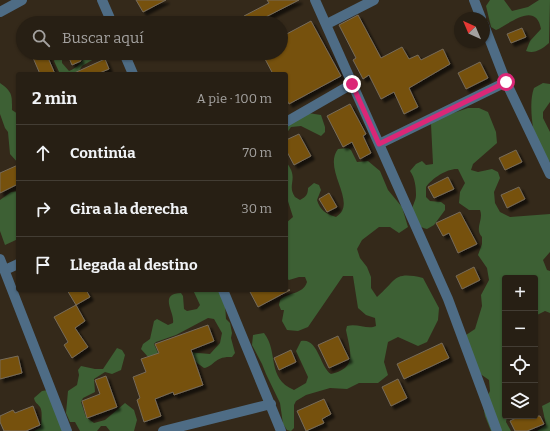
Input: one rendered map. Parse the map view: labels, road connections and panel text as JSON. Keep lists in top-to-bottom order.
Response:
{
  "north": "top left",
  "page": {
    "search": "Buscar aquí",
    "heading": ["2 min", "A pie · 100 m"],
    "list": [
      ["Continúa", "70 m"],
      ["Gira a la derecha", "30 m"],
      "Llegada al destino"
    ],
    "map_buttons": ["+", "−"]
  }
}
